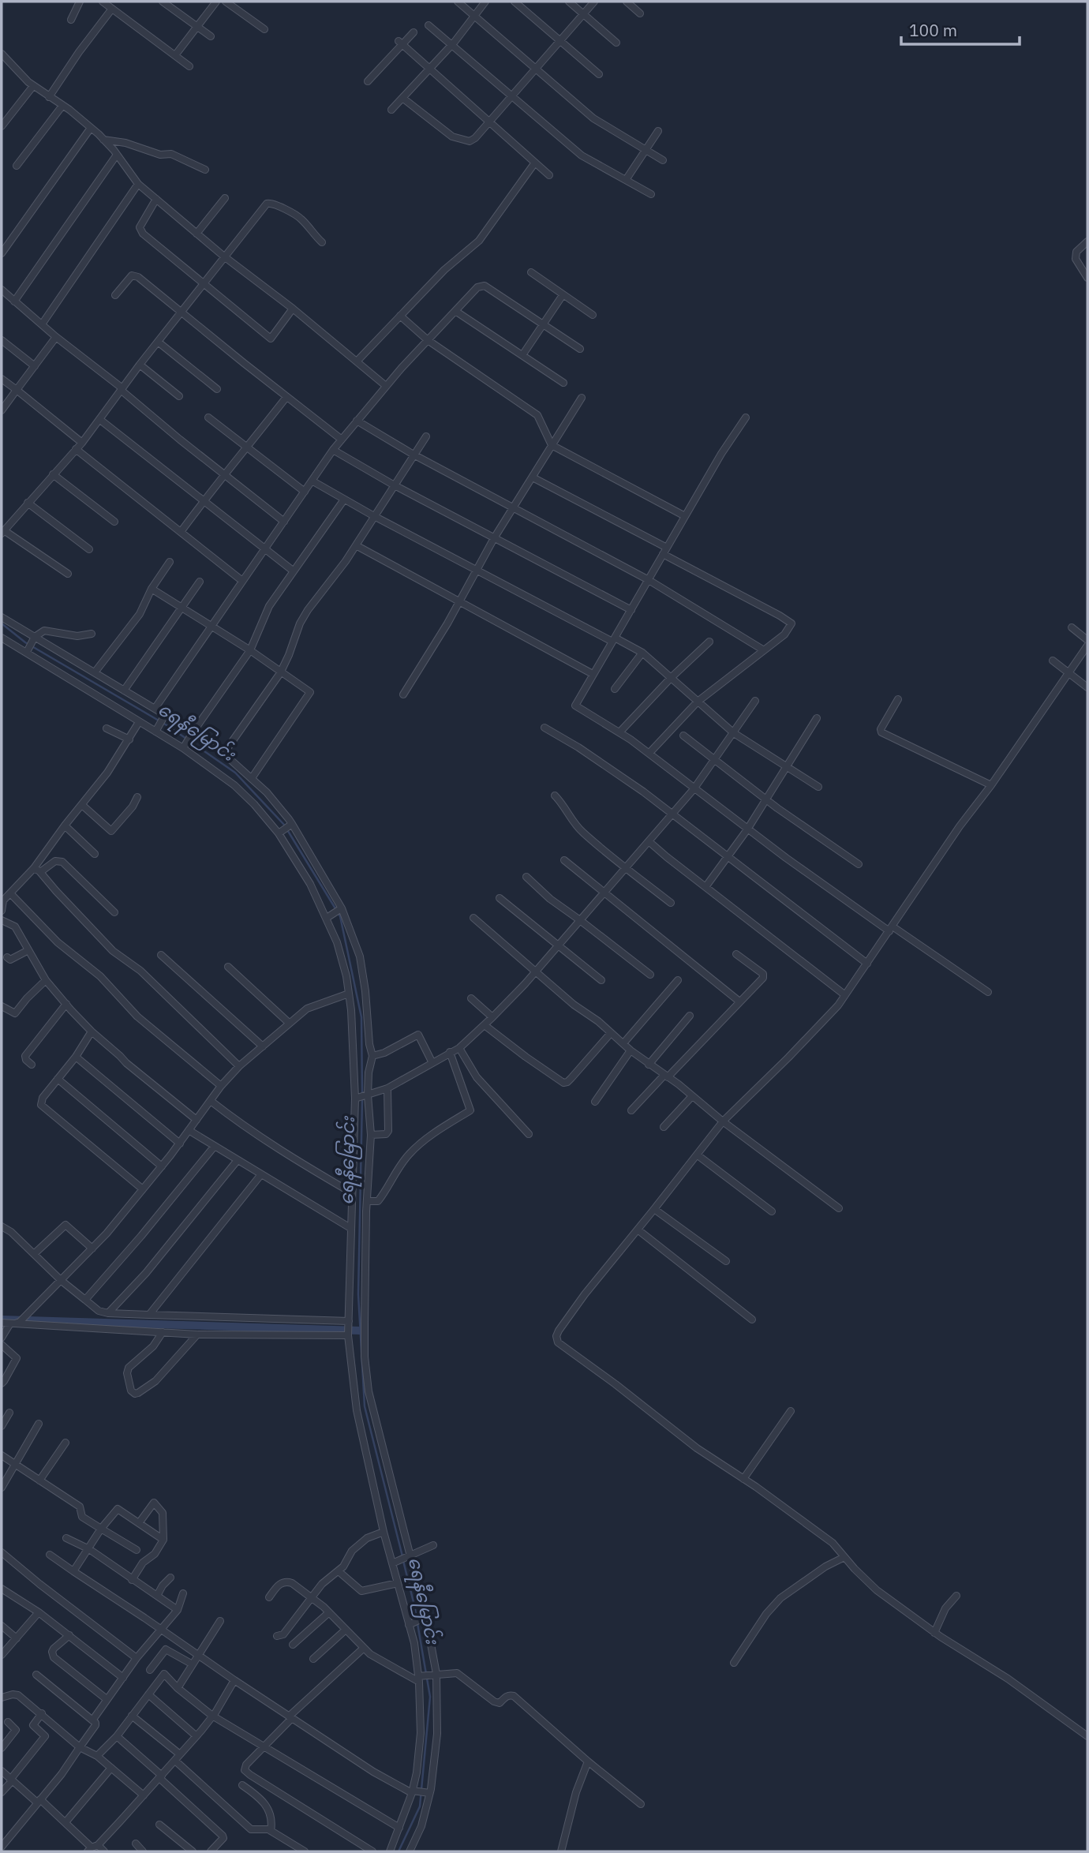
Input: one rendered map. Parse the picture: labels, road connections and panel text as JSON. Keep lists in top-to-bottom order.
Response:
{
  "water": ["ရေနီမြောင်း"],
  "scale_bar": "100 m"
}
